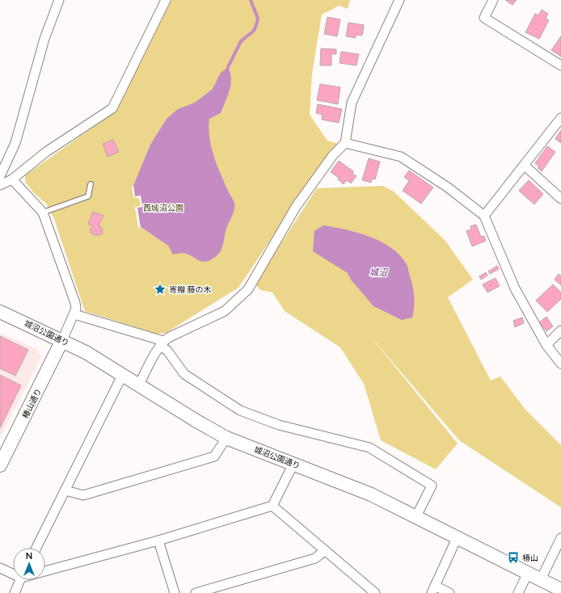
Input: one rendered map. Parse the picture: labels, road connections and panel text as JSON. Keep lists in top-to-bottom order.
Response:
{
  "streets": {
    "street": ["城沼公園通り", "椿山通り"]
  },
  "crossings": [
    ["城沼公園通り", "椿山通り"]
  ],
  "water": ["城沼"],
  "parks": ["西城沼公園"],
  "places": {
    "place": ["寄贈 藤の木"],
    "bus stop": ["椿山"]
  },
  "north": "top"
}
